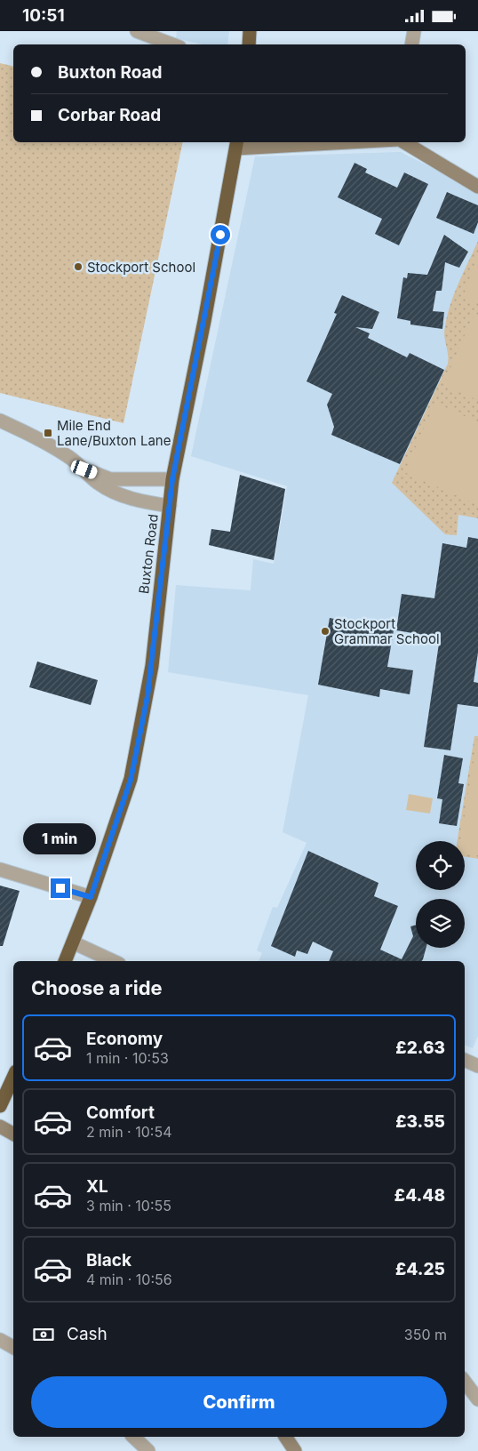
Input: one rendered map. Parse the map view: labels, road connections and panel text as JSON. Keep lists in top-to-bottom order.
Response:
{
  "streets": {
    "highway": ["Buxton Road"]
  },
  "places": {
    "other": ["Stockport School", "Stockport Grammar School"],
    "transit": ["Mile End Lane/Buxton Lane"]
  },
  "page": {
    "status": "10:51",
    "banner": ["Buxton Road", "Corbar Road"],
    "bubble": "1 min",
    "heading": "Choose a ride",
    "list": [
      {
        "name": "Economy",
        "note": "1 min · 10:53",
        "value": "£2.63"
      },
      {
        "name": "Comfort",
        "note": "2 min · 10:54",
        "value": "£3.55"
      },
      {
        "name": "XL",
        "note": "3 min · 10:55",
        "value": "£4.48"
      },
      {
        "name": "Black",
        "note": "4 min · 10:56",
        "value": "£4.25"
      }
    ],
    "pay": ["Cash", "350 m"],
    "buttons": "Confirm"
  }
}
